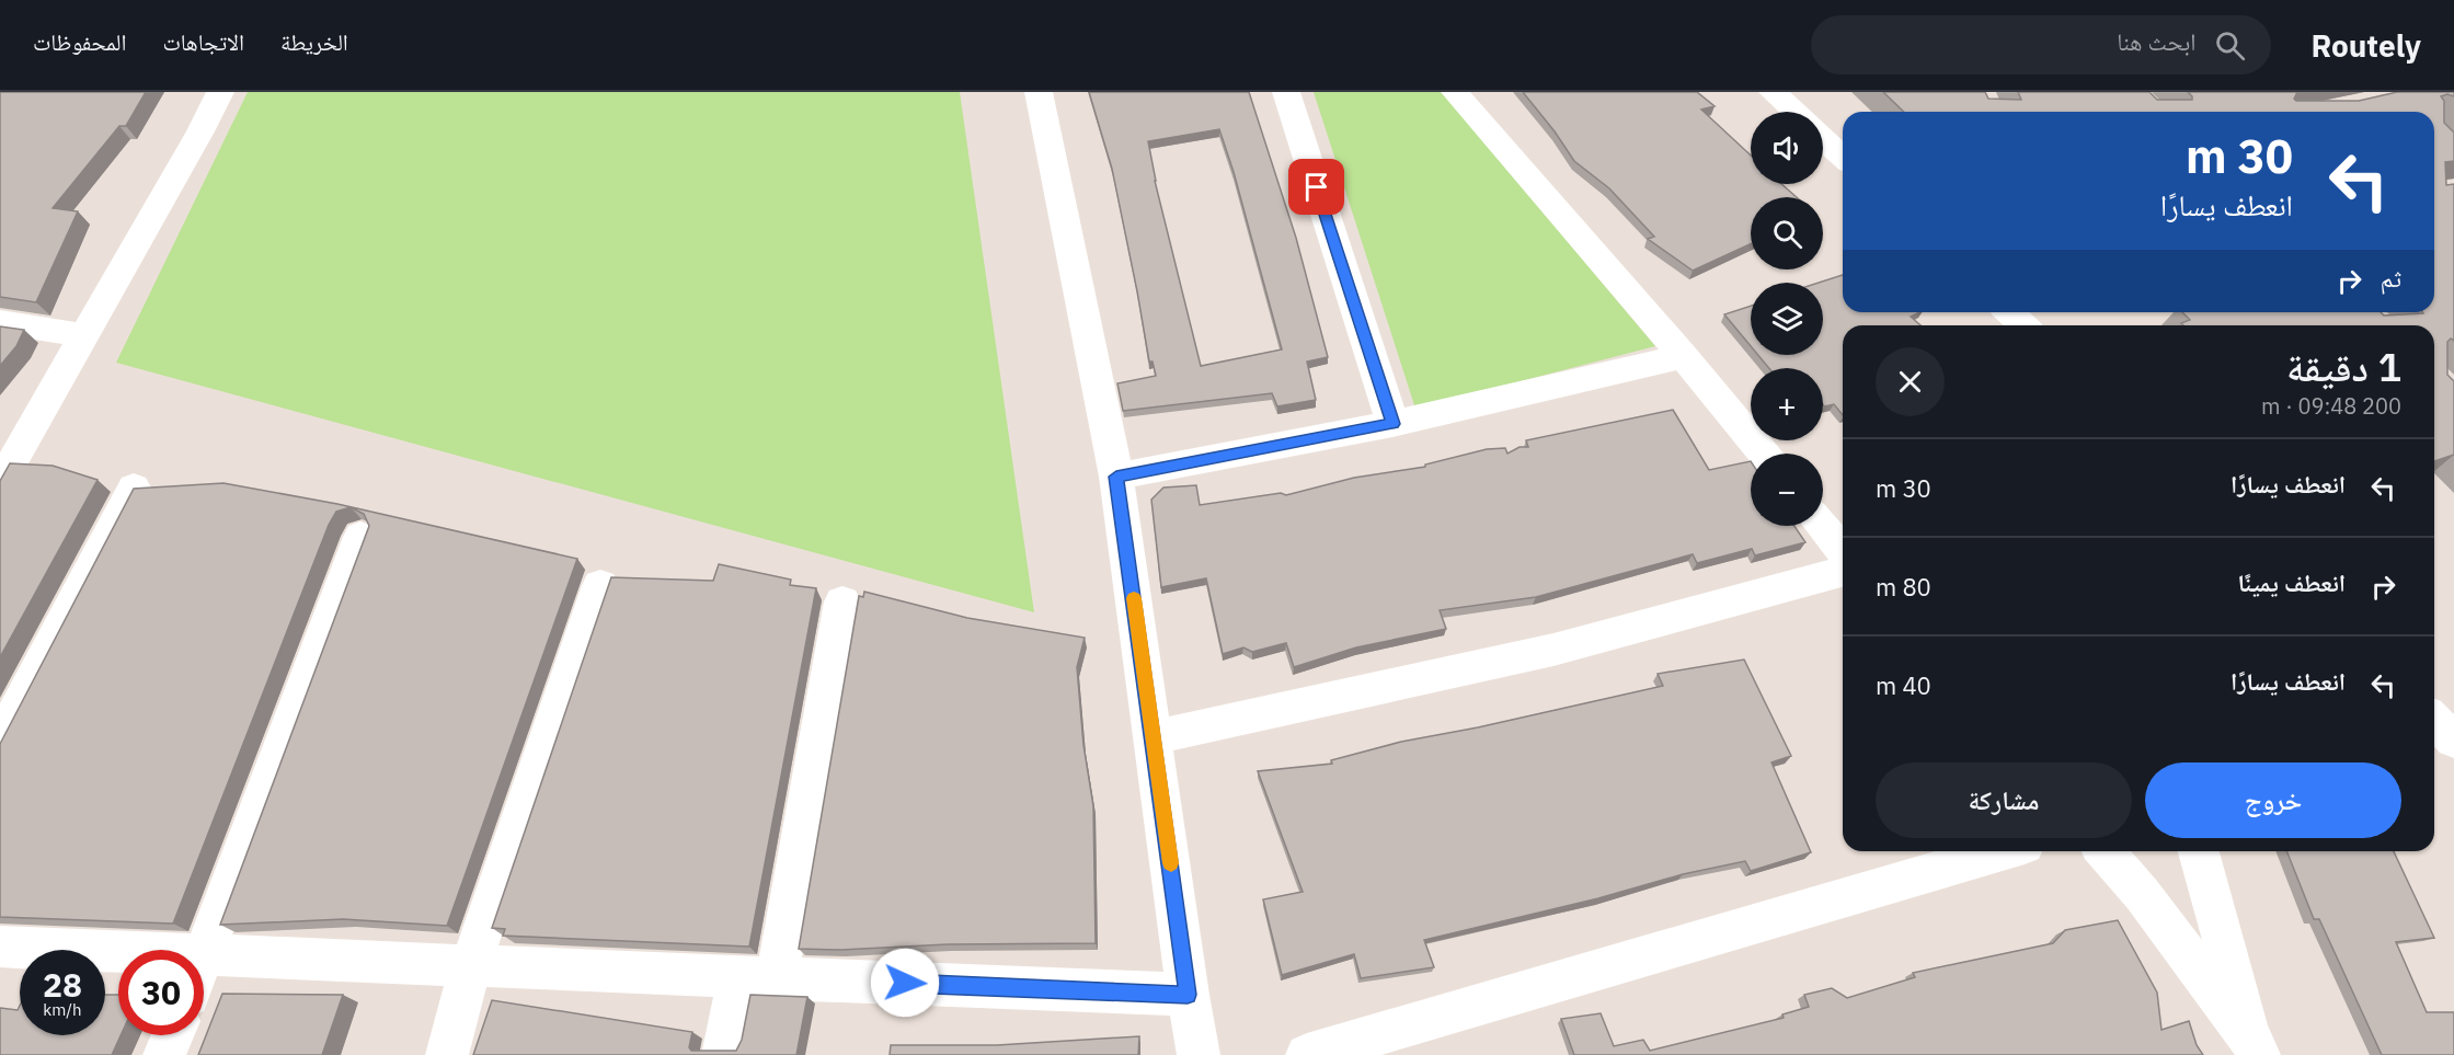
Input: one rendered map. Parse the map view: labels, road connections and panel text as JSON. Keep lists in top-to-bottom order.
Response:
{
  "page": {
    "header": "Routely",
    "search": "ابحث هنا",
    "nav": ["الخريطة", "الاتجاهات", "المحفوظات"],
    "map_buttons": ["+", "−"],
    "turn": ["30 m", "انعطف يسارًا"],
    "then": "ثم",
    "heading": ["1 دقيقة", "200 m · 09:48"],
    "list": [
      {
        "name": "انعطف يسارًا",
        "value": "30 m"
      },
      {
        "name": "انعطف يمينًا",
        "value": "80 m"
      },
      {
        "name": "انعطف يسارًا",
        "value": "40 m"
      }
    ],
    "buttons": ["خروج", "مشاركة"],
    "speed": "28 km/h",
    "limit": "30"
  }
}
